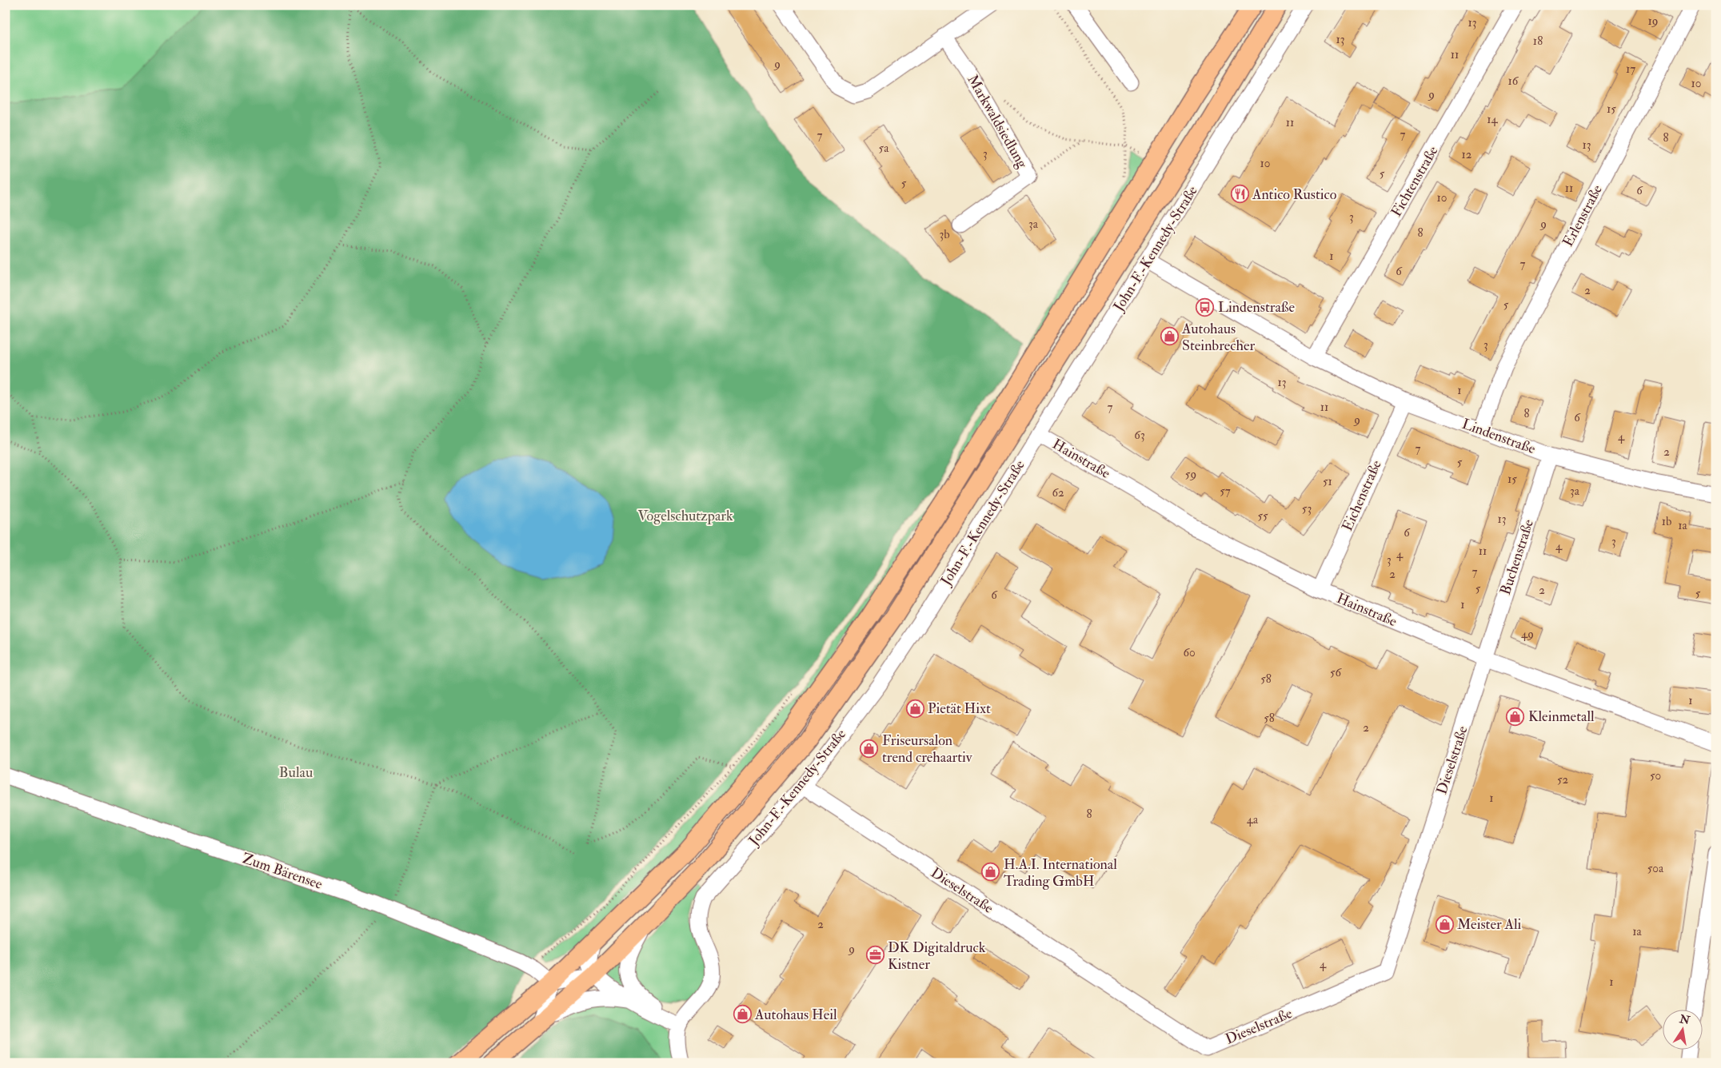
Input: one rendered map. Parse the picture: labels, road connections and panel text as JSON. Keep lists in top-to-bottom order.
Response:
{
  "streets": {
    "street": [
      "Markwaldsiedlung",
      "Fichtenstraße",
      "Erlenstraße",
      "John-F.-Kennedy-Straße",
      "Lindenstraße",
      "Hainstraße",
      "Eichenstraße",
      "Buchenstraße",
      "Dieselstraße",
      "Zum Bärensee"
    ]
  },
  "crossings": [
    ["Fichtenstraße", "Lindenstraße"],
    ["Erlenstraße", "Lindenstraße"],
    ["John-F.-Kennedy-Straße", "Lindenstraße"],
    ["John-F.-Kennedy-Straße", "Hainstraße"],
    ["John-F.-Kennedy-Straße", "Dieselstraße"],
    ["Lindenstraße", "Eichenstraße"],
    ["Lindenstraße", "Buchenstraße"],
    ["Hainstraße", "Eichenstraße"],
    ["Hainstraße", "Buchenstraße"],
    ["Hainstraße", "Dieselstraße"],
    ["Buchenstraße", "Dieselstraße"]
  ],
  "parks": ["Vogelschutzpark", "Bulau"],
  "places": {
    "restaurant": ["Antico Rustico"],
    "bus stop": ["Lindenstraße"],
    "shop": [
      "Autohaus Steinbrecher",
      "Pietät Hixt",
      "Kleinmetall",
      "Friseursalon trend crehaartiv",
      "H.A.I. International Trading GmbH",
      "Meister Ali",
      "Autohaus Heil"
    ],
    "office": ["DK Digitaldruck Kistner"]
  },
  "house_numbers": [
    "19",
    "13",
    "13",
    "18",
    "11",
    "9",
    "17",
    "16",
    "10",
    "9",
    "15",
    "14",
    "11",
    "7",
    "7",
    "8",
    "13",
    "5a",
    "3",
    "12",
    "10",
    "5",
    "5",
    "11",
    "6",
    "10",
    "3",
    "3a",
    "9",
    "8",
    "3b",
    "1",
    "7",
    "6",
    "2",
    "5",
    "3",
    "13",
    "1",
    "7",
    "11",
    "8",
    "6",
    "9",
    "63",
    "4",
    "7",
    "2",
    "5",
    "59",
    "15",
    "51",
    "57",
    "3a",
    "62",
    "53",
    "55",
    "13",
    "1b",
    "1a",
    "6",
    "3",
    "4",
    "11",
    "4",
    "3",
    "7",
    "2",
    "5",
    "2",
    "5",
    "6",
    "1",
    "49",
    "60",
    "56",
    "58",
    "1",
    "58",
    "2",
    "50",
    "52",
    "1",
    "8",
    "4a",
    "50a",
    "2",
    "1a",
    "9",
    "4",
    "1"
  ],
  "north": "top"
}
